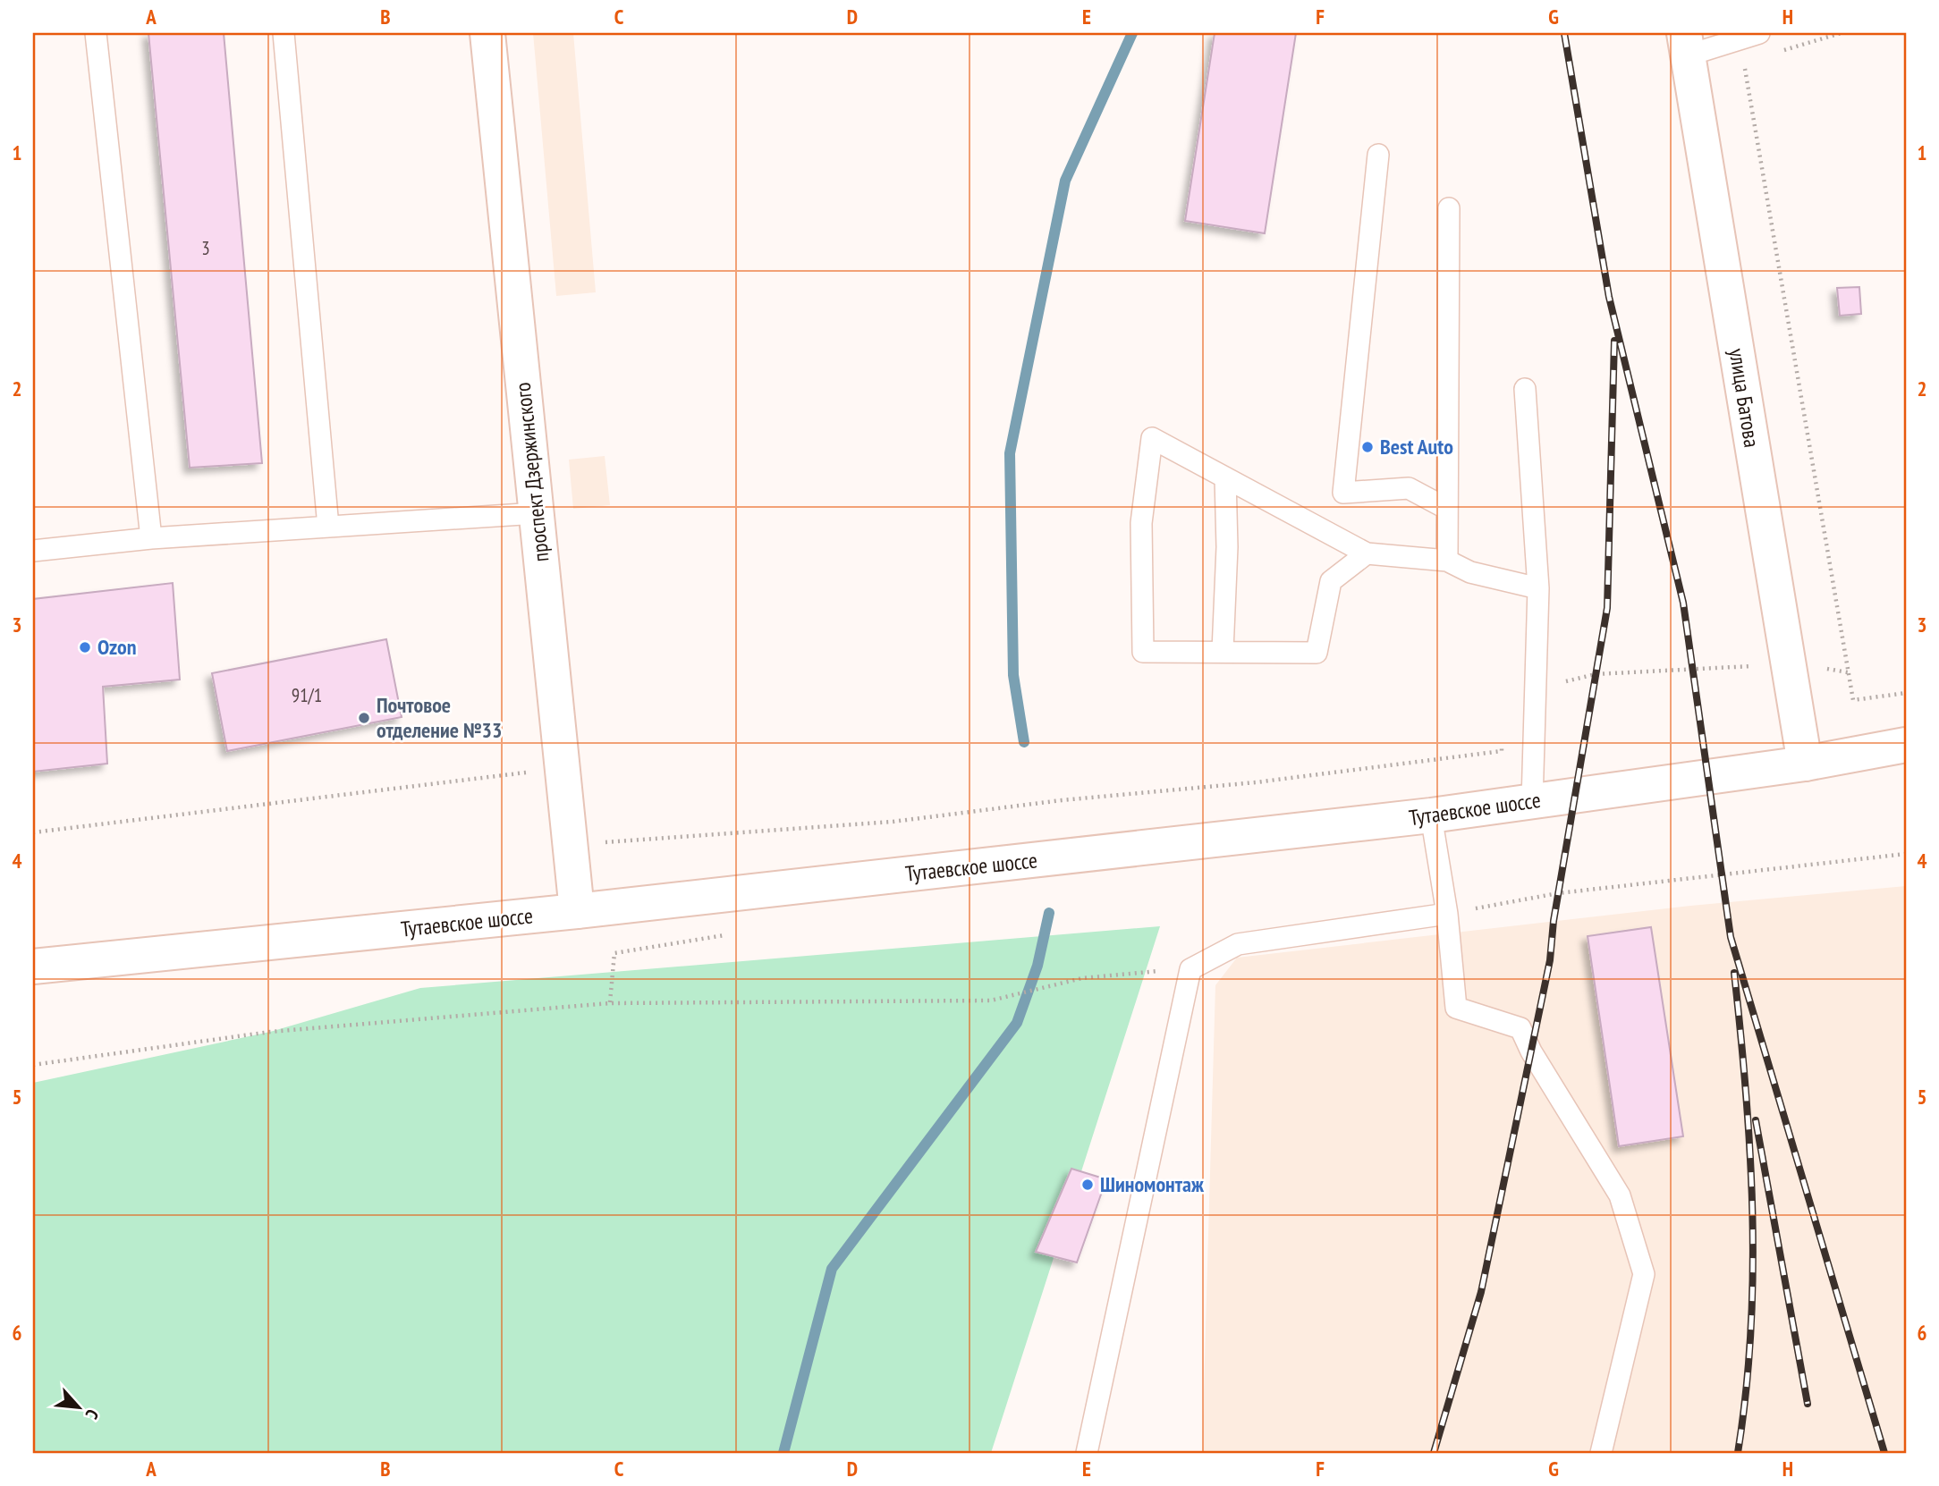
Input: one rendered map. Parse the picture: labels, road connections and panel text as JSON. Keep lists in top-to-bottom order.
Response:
{
  "streets": {
    "main road": ["улица Батова", "проспект Дзержинского", "Тутаевское шоссе"]
  },
  "crossings": [
    ["улица Батова", "Тутаевское шоссе"],
    ["проспект Дзержинского", "Тутаевское шоссе"]
  ],
  "places": [
    "Best Auto",
    "Ozon",
    "Почтовое отделение №33",
    "Шиномонтаж"
  ],
  "house_numbers": ["3", "91/1"],
  "north": "bottom right",
  "grid": {
    "columns": [
      "A",
      "B",
      "C",
      "D",
      "E",
      "F",
      "G",
      "H"
    ],
    "rows": [
      "1",
      "2",
      "3",
      "4",
      "5",
      "6"
    ]
  }
}
